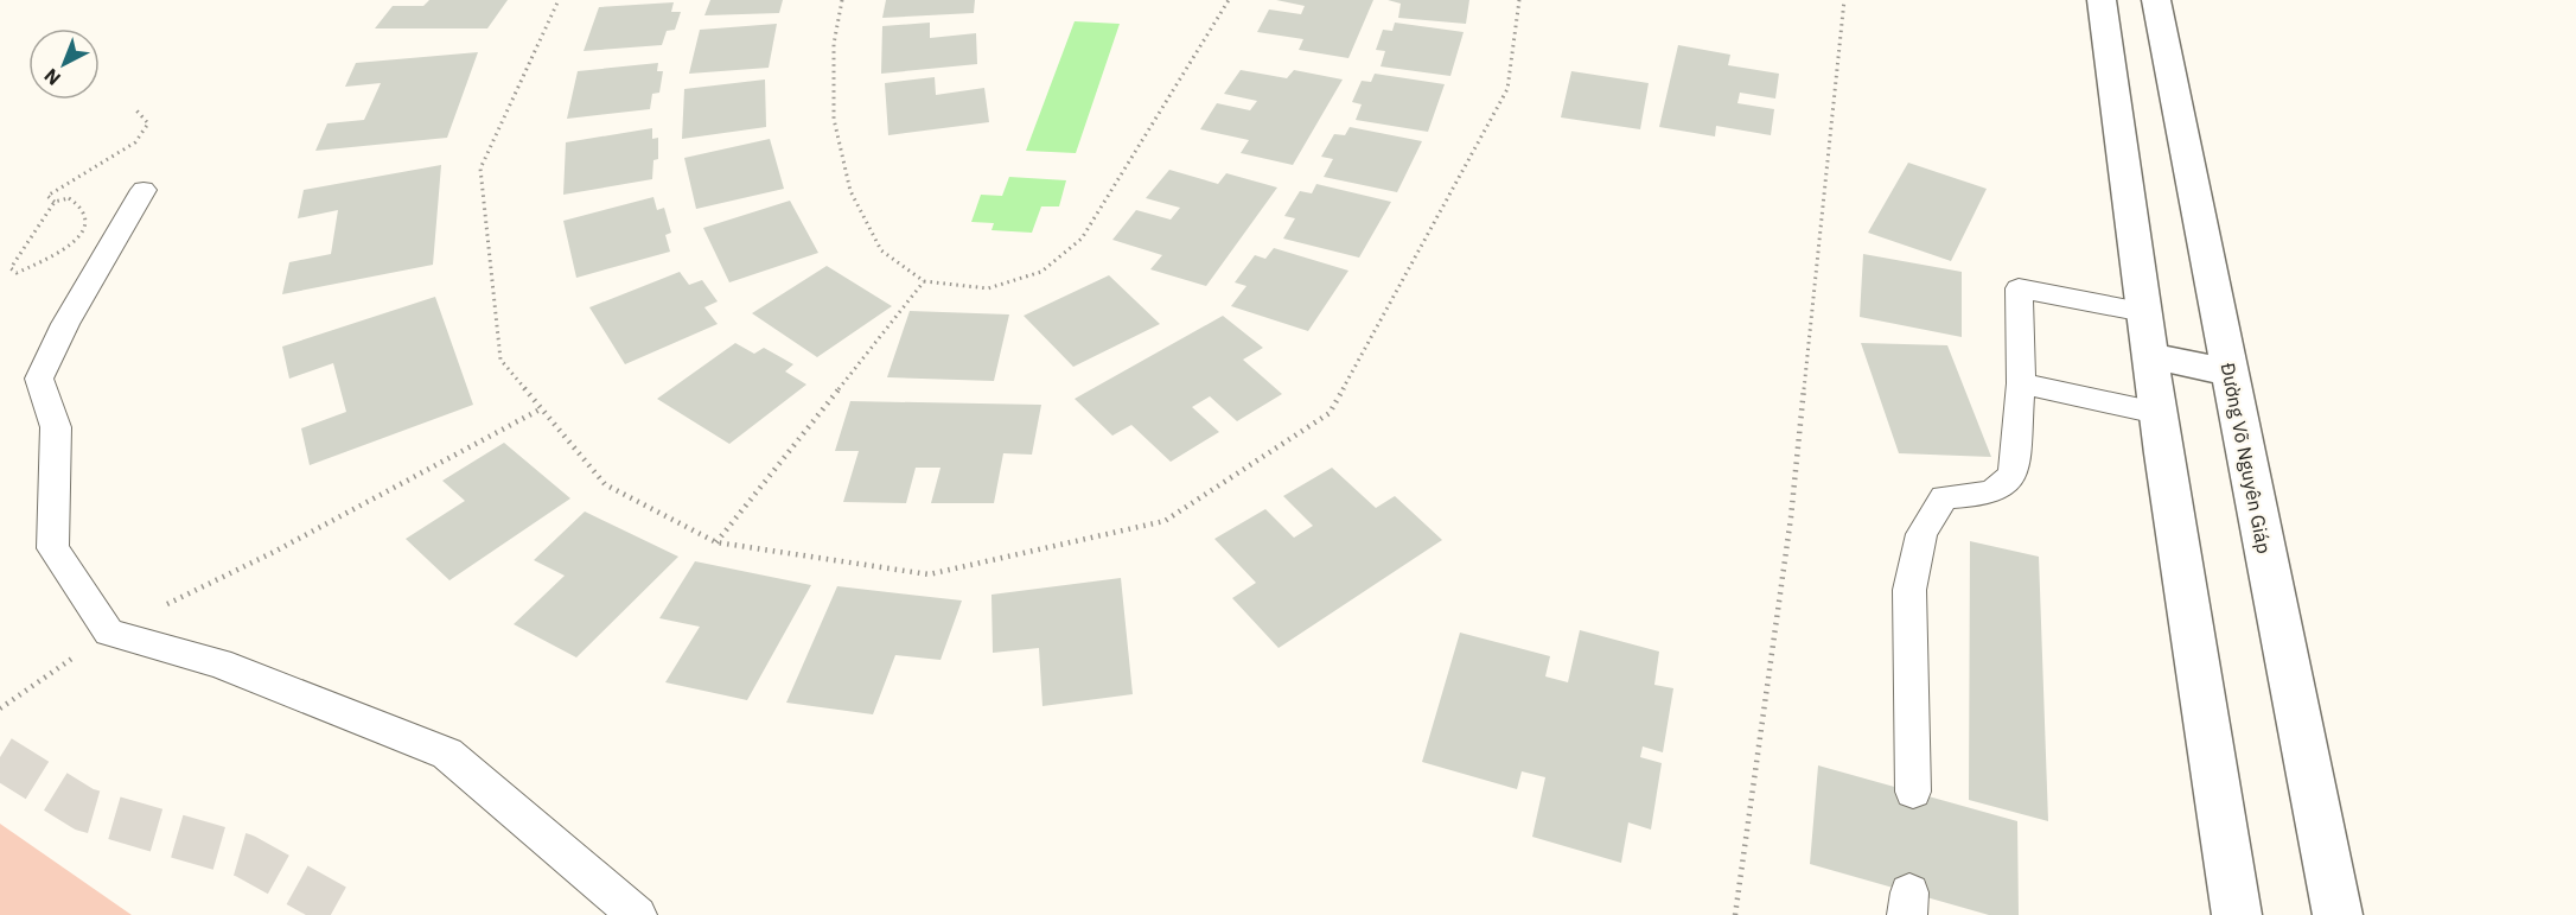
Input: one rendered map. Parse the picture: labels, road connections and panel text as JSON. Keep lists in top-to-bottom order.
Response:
{
  "streets": {
    "main road": ["Đường Võ Nguyên Giáp"]
  },
  "north": "bottom left"
}
